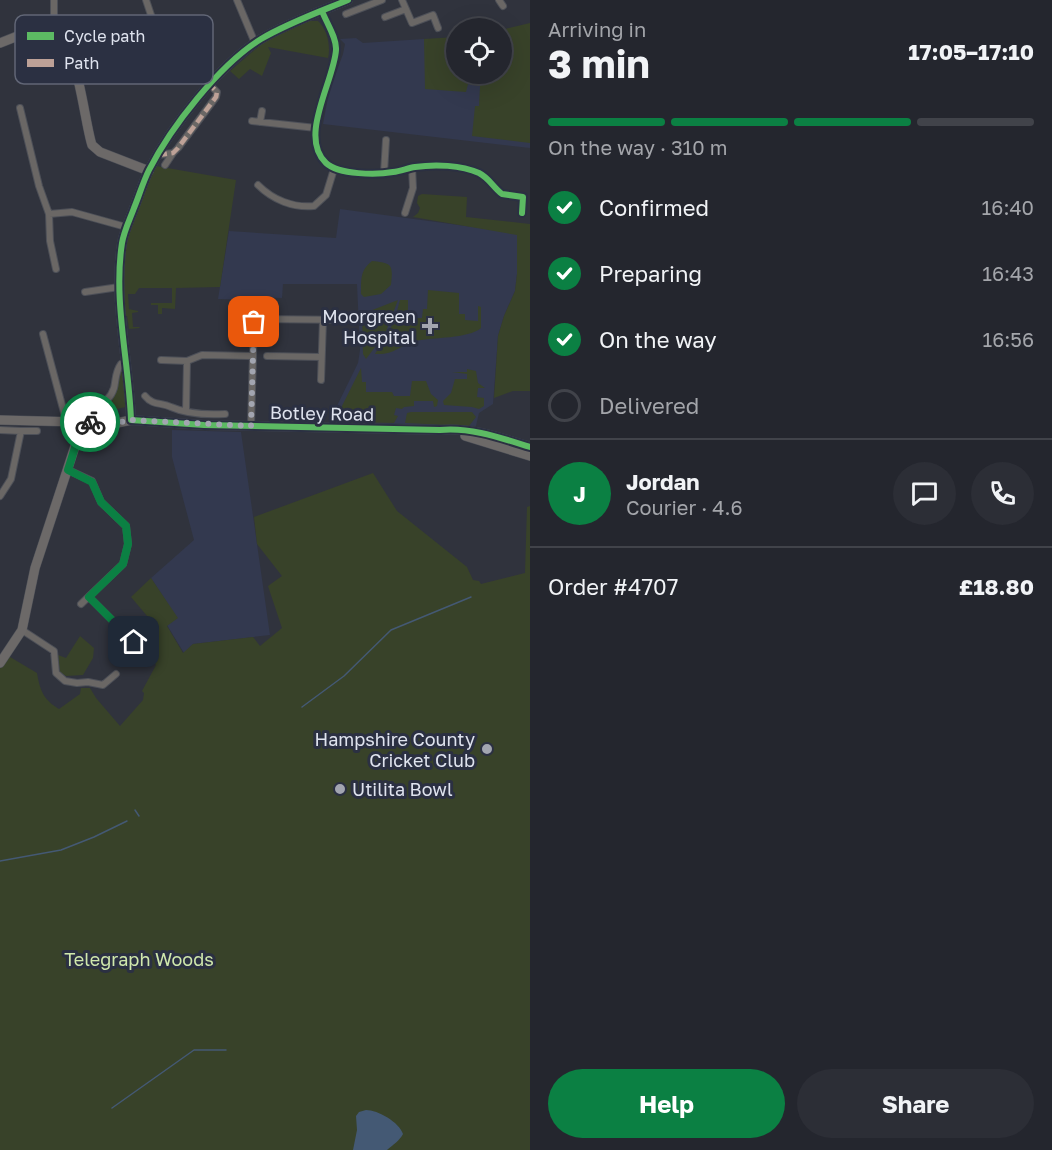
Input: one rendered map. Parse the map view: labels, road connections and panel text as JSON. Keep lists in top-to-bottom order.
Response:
{
  "streets": {
    "street": ["Botley Road"]
  },
  "parks": ["Telegraph Woods"],
  "places": {
    "health": ["Moorgreen Hospital"],
    "other": ["Hampshire County Cricket Club", "Utilita Bowl"]
  },
  "legend": ["Cycle path", "Path"],
  "page": {
    "heading": ["3 min", "Arriving in", "17:05–17:10"],
    "panel": [
      "Jordan",
      "Courier · 4.6",
      "Order #4707",
      "£18.80"
    ],
    "bar": "On the way · 310 m",
    "list": [
      ["Confirmed", "16:40"],
      ["Preparing", "16:43"],
      ["On the way", "16:56"],
      "Delivered"
    ],
    "round": "J",
    "buttons": ["Help", "Share"]
  }
}
